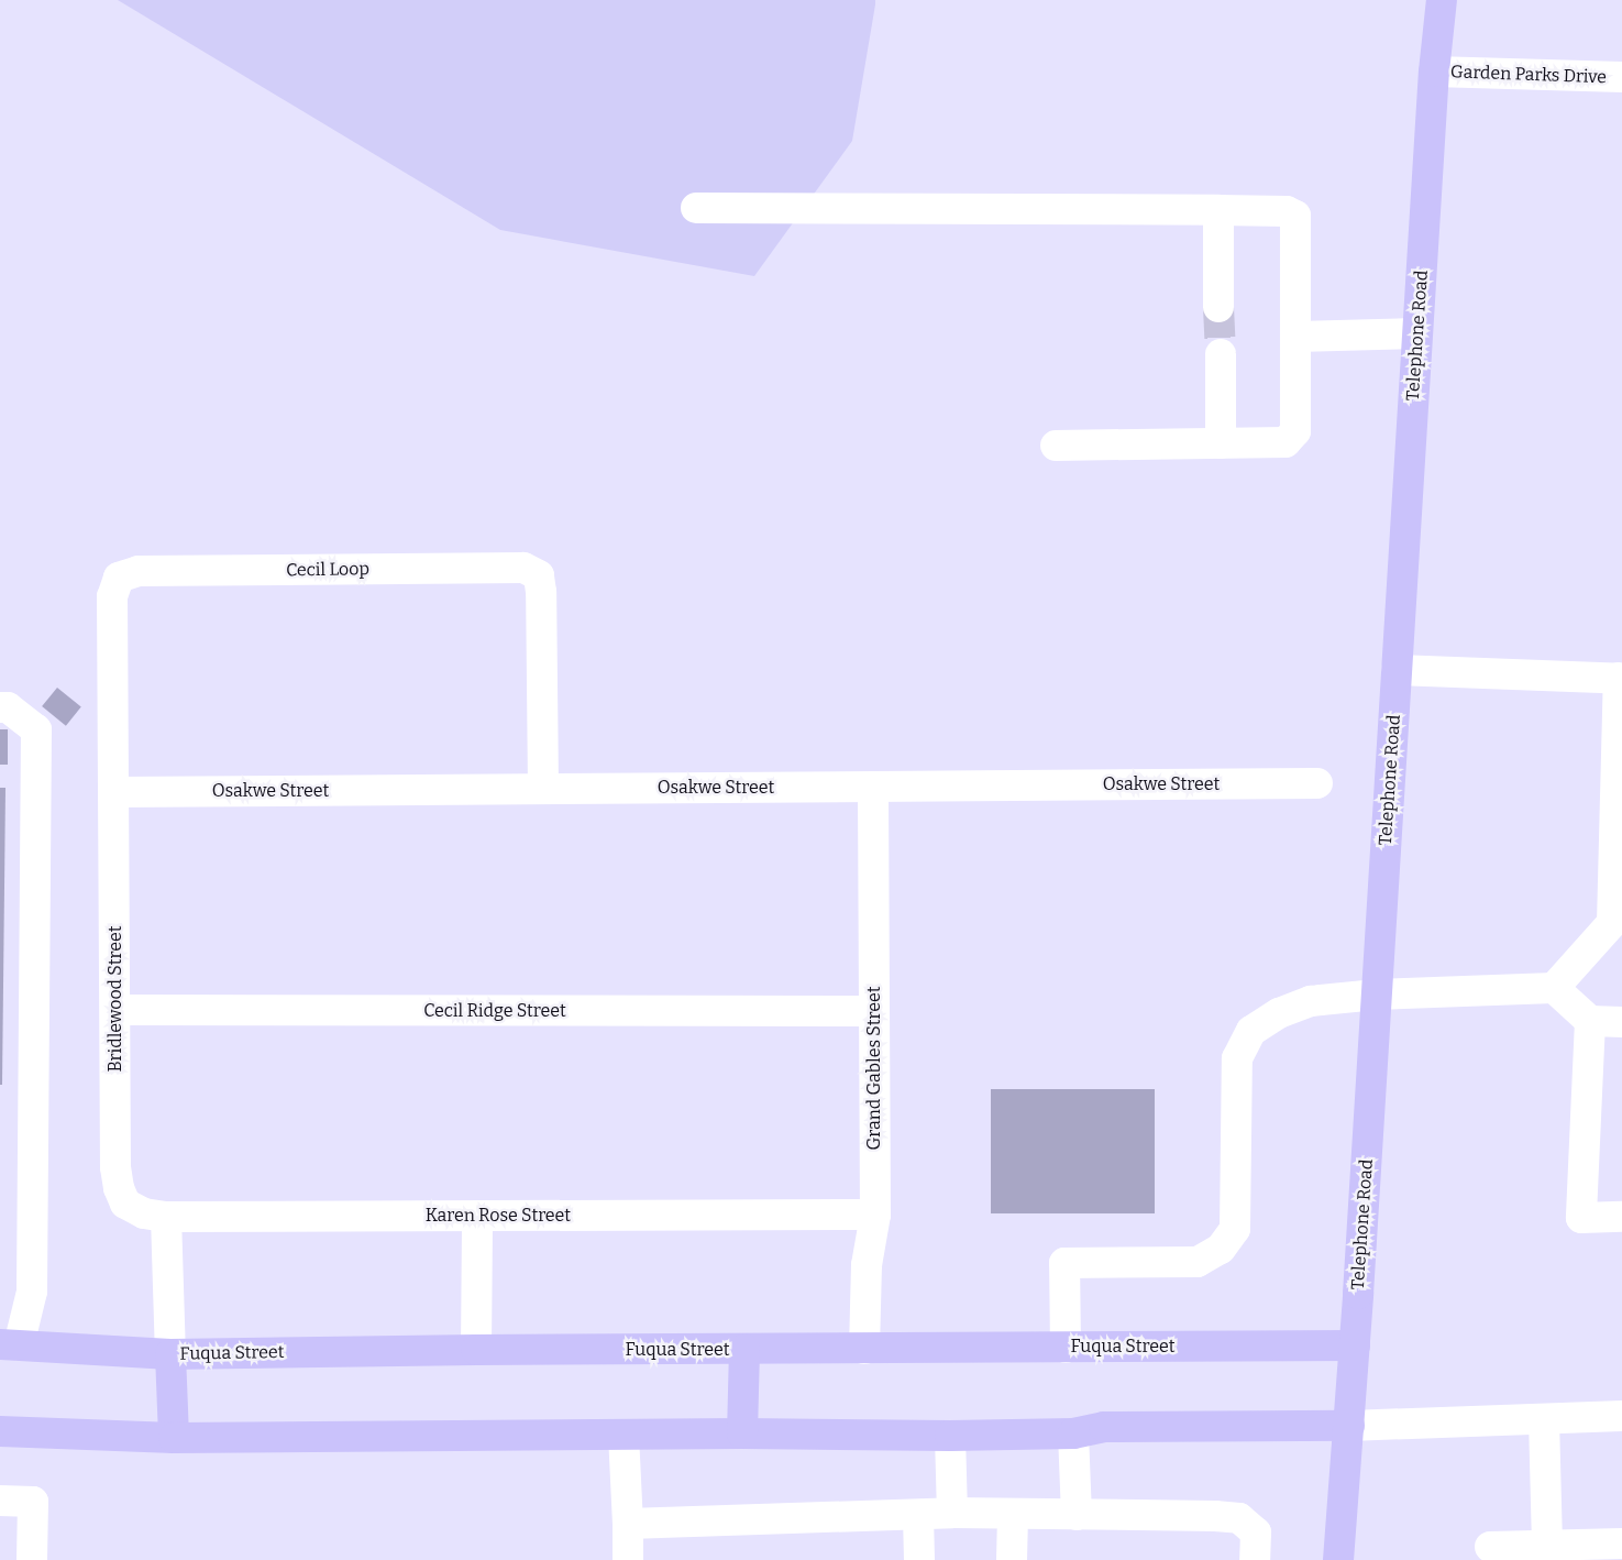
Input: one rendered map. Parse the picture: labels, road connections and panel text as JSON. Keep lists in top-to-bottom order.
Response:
{
  "streets": {
    "main road": ["Telephone Road", "Fuqua Street"],
    "street": [
      "Garden Parks Drive",
      "Cecil Loop",
      "Osakwe Street",
      "Bridlewood Street",
      "Cecil Ridge Street",
      "Grand Gables Street",
      "Karen Rose Street"
    ]
  },
  "crossings": [
    ["Garden Parks Drive", "Telephone Road"],
    ["Telephone Road", "Fuqua Street"],
    ["Cecil Loop", "Osakwe Street"],
    ["Cecil Loop", "Bridlewood Street"],
    ["Osakwe Street", "Bridlewood Street"],
    ["Osakwe Street", "Grand Gables Street"],
    ["Bridlewood Street", "Cecil Ridge Street"],
    ["Bridlewood Street", "Karen Rose Street"],
    ["Cecil Ridge Street", "Grand Gables Street"],
    ["Grand Gables Street", "Karen Rose Street"],
    ["Grand Gables Street", "Fuqua Street"]
  ]
}
